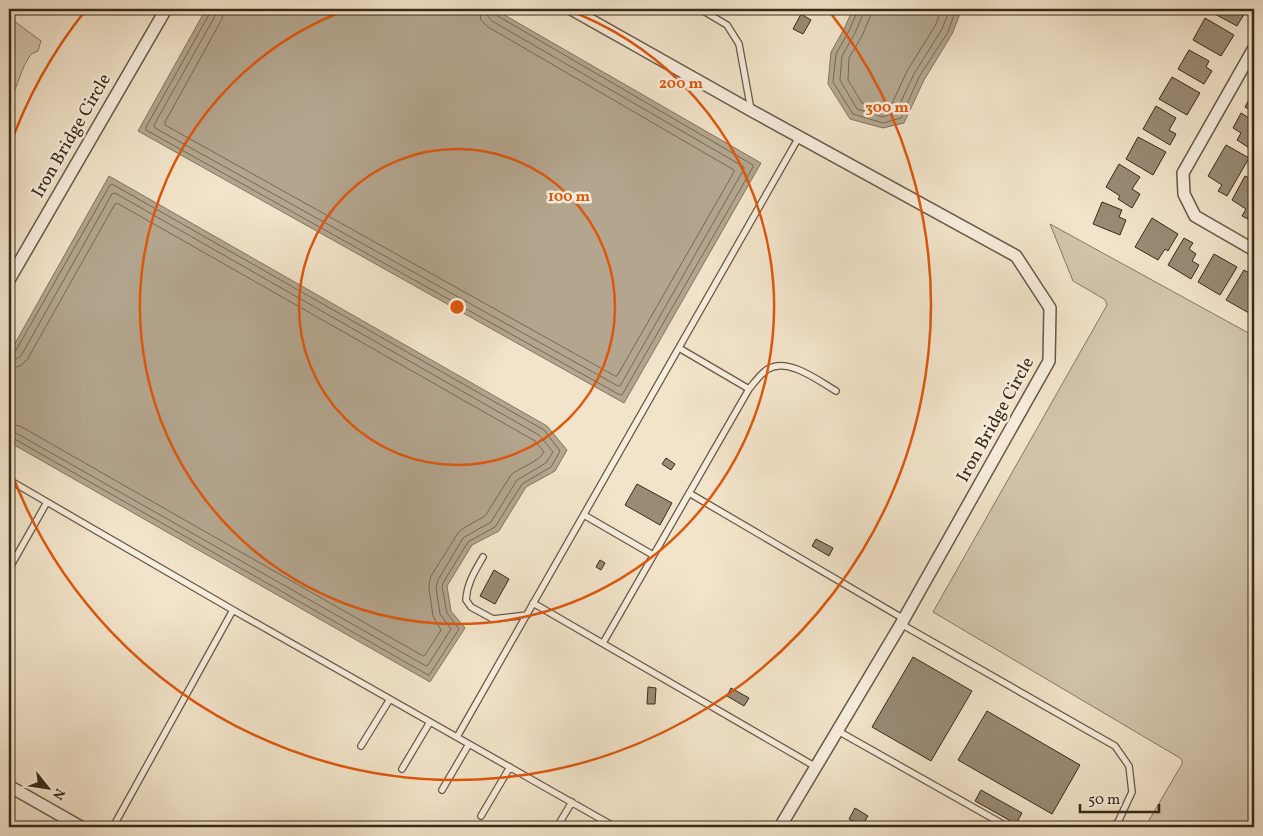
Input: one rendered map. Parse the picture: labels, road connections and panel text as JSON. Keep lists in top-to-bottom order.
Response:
{
  "streets": {
    "street": ["Iron Bridge Circle"]
  },
  "scale_bar": "50 m",
  "north": "bottom right",
  "rings": ["200 m", "300 m", "100 m"]
}
